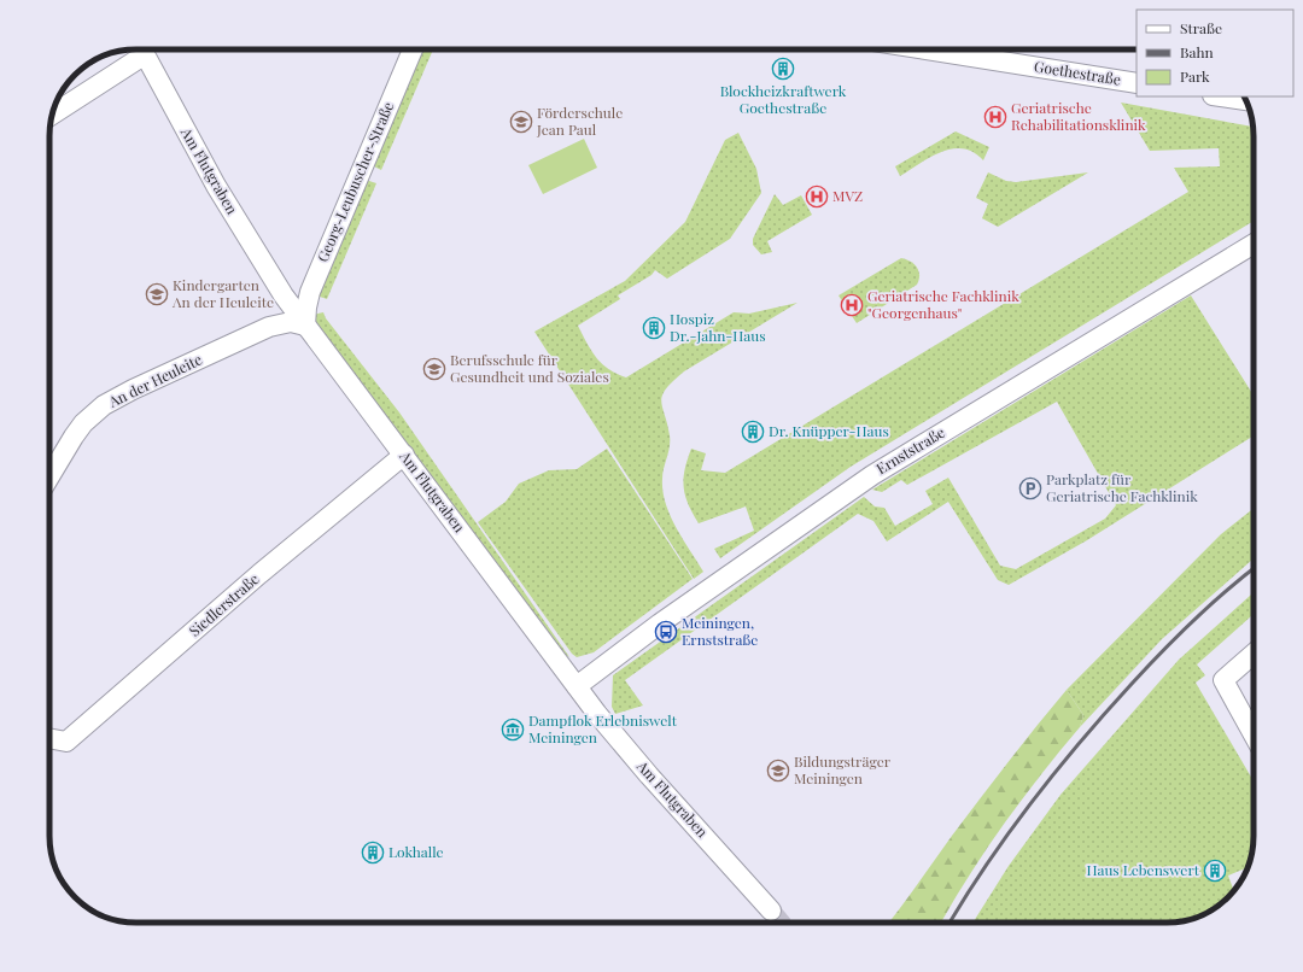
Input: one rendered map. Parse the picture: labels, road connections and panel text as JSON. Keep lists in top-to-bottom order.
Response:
{
  "streets": {
    "street": [
      "Goethestraße",
      "Am Flutgraben",
      "Georg-Leubuscher-Straße",
      "An der Heuleite",
      "Ernststraße",
      "Siedlerstraße"
    ]
  },
  "crossings": [
    ["Am Flutgraben", "Georg-Leubuscher-Straße"],
    ["Am Flutgraben", "An der Heuleite"],
    ["Am Flutgraben", "Ernststraße"],
    ["Am Flutgraben", "Siedlerstraße"],
    ["Georg-Leubuscher-Straße", "An der Heuleite"]
  ],
  "places": {
    "building": [
      "Blockheizkraftwerk Goethestraße",
      "Hospiz Dr.-Jahn-Haus",
      "Dr. Knüpper-Haus",
      "Lokhalle",
      "Haus Lebenswert"
    ],
    "hospital": ["Geriatrische Rehabilitationsklinik", "MVZ", "Geriatrische Fachklinik \"Georgenhaus\""],
    "school or university": [
      "Förderschule Jean Paul",
      "Kindergarten An der Heuleite",
      "Berufsschule für Gesundheit und Soziales",
      "Bildungsträger Meiningen"
    ],
    "parking": ["Parkplatz für Geriatrische Fachklinik"],
    "bus stop": ["Meiningen, Ernststraße"],
    "museum": ["Dampflok Erlebniswelt Meiningen"]
  },
  "legend": ["Straße", "Bahn", "Park"]
}
